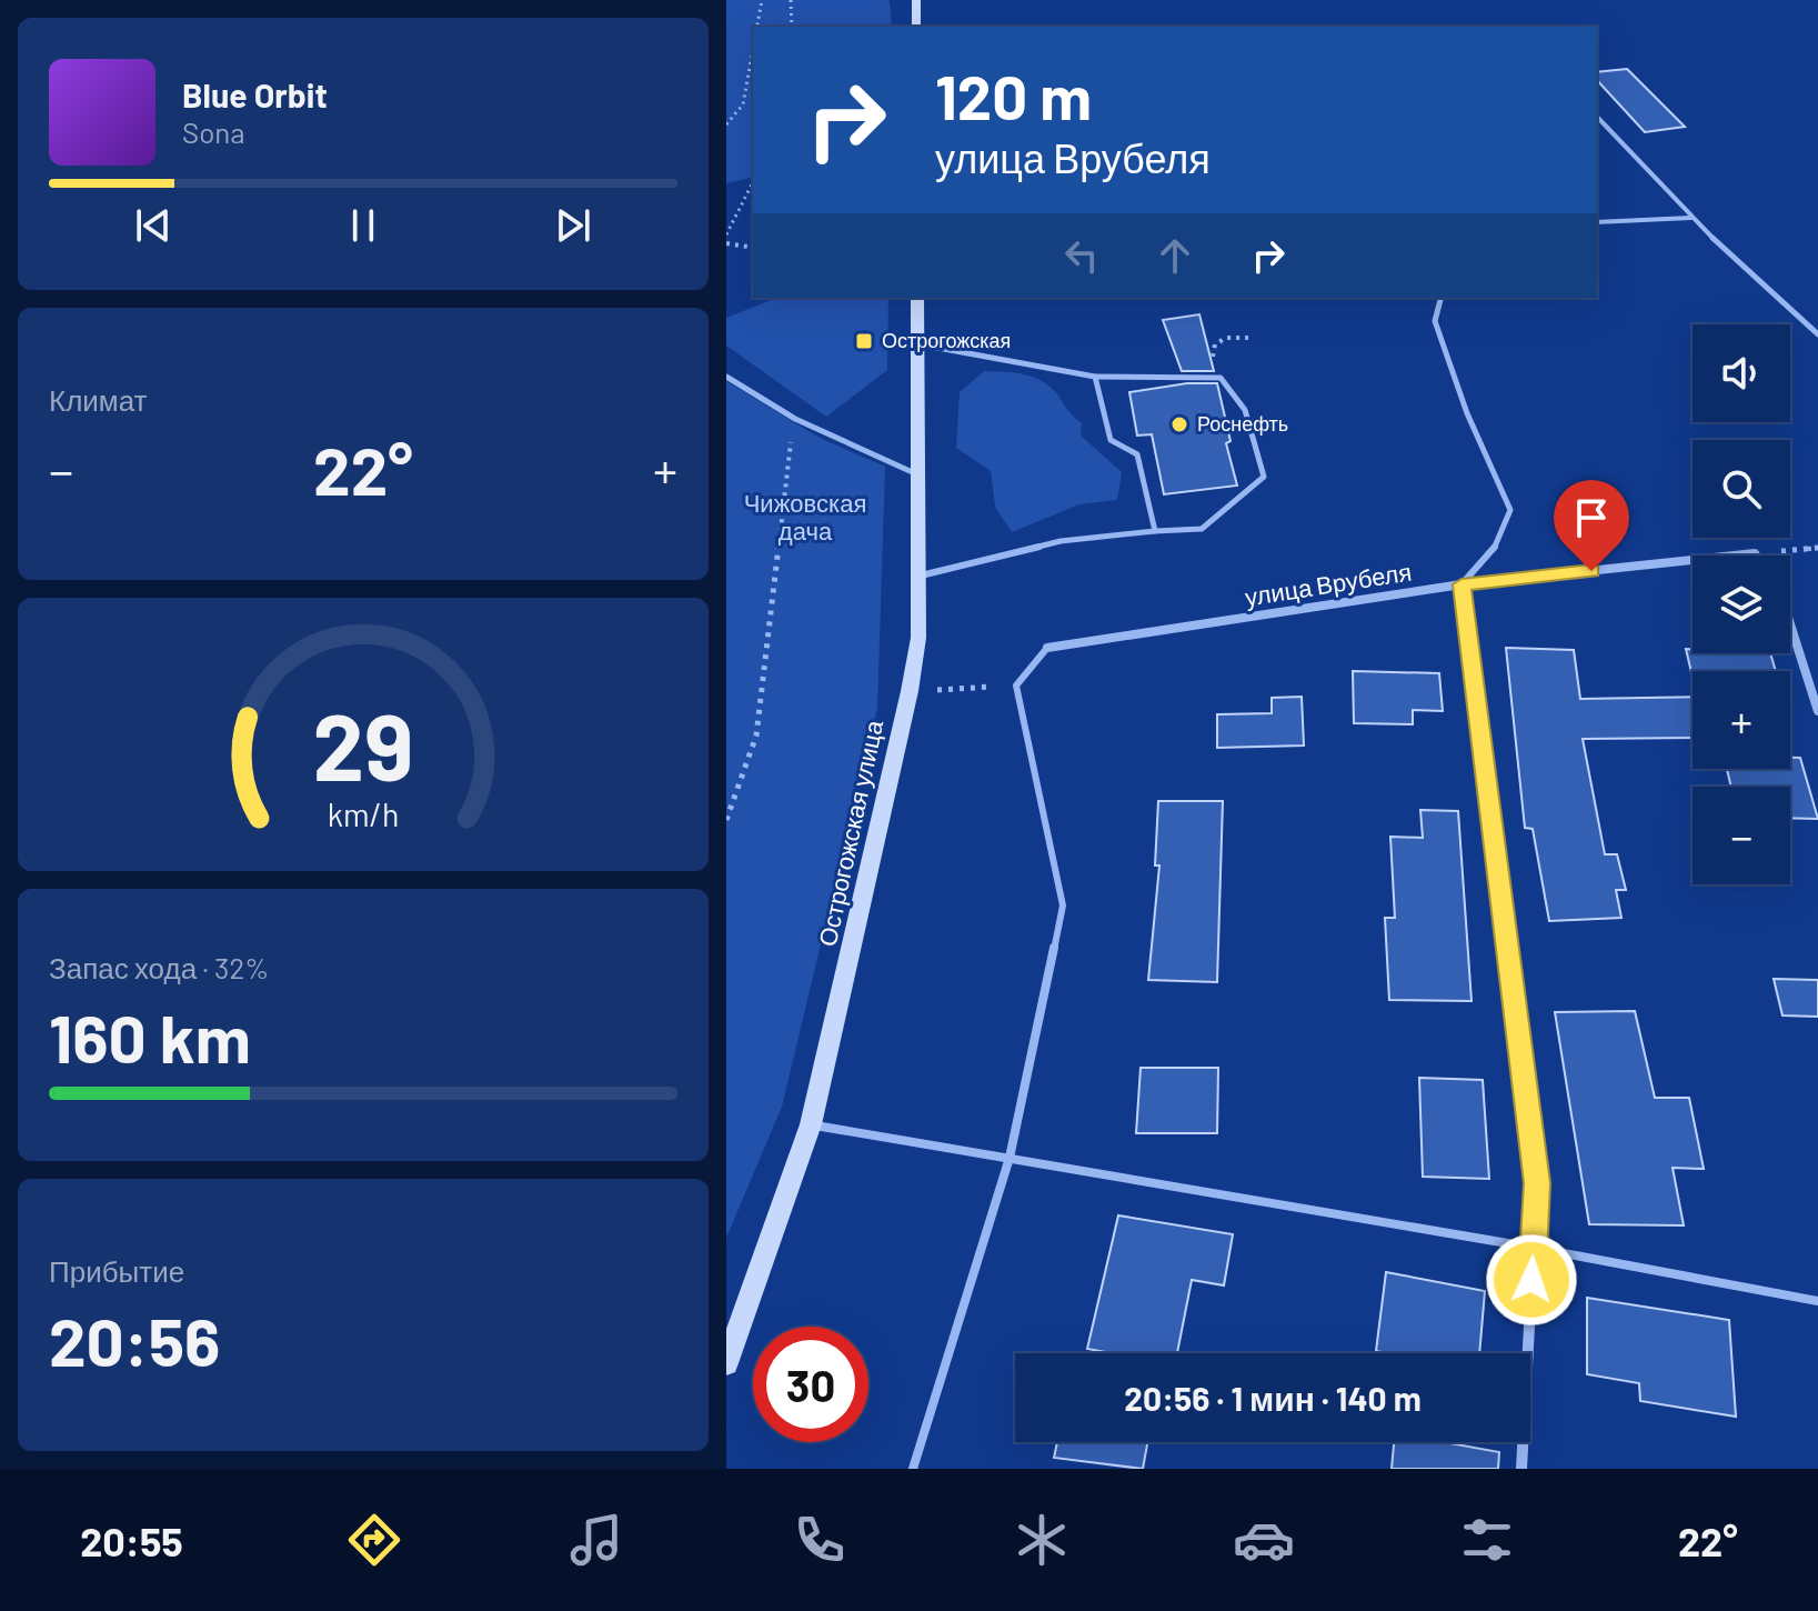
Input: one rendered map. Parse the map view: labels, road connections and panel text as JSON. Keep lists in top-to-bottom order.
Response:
{
  "streets": {
    "street": ["улица Врубеля", "Острогожская улица"]
  },
  "parks": ["Чижовская дача"],
  "places": {
    "transit": ["Острогожская"],
    "other": ["Роснефть"]
  },
  "page": {
    "turn": ["120 m", "улица Врубеля"],
    "song": ["Blue Orbit", "Sona"],
    "tile": [
      "Климат",
      ["Запас хода · 32%", "160 km"],
      ["Прибытие", "20:56"]
    ],
    "map_buttons": ["+", "−"],
    "heat": ["−", "22°", "+"],
    "limit": "30",
    "trip": "20:56 · 1 мин · 140 m",
    "tabs": ["20:55", "22°"],
    "gauge": ["29", "km/h"]
  }
}
